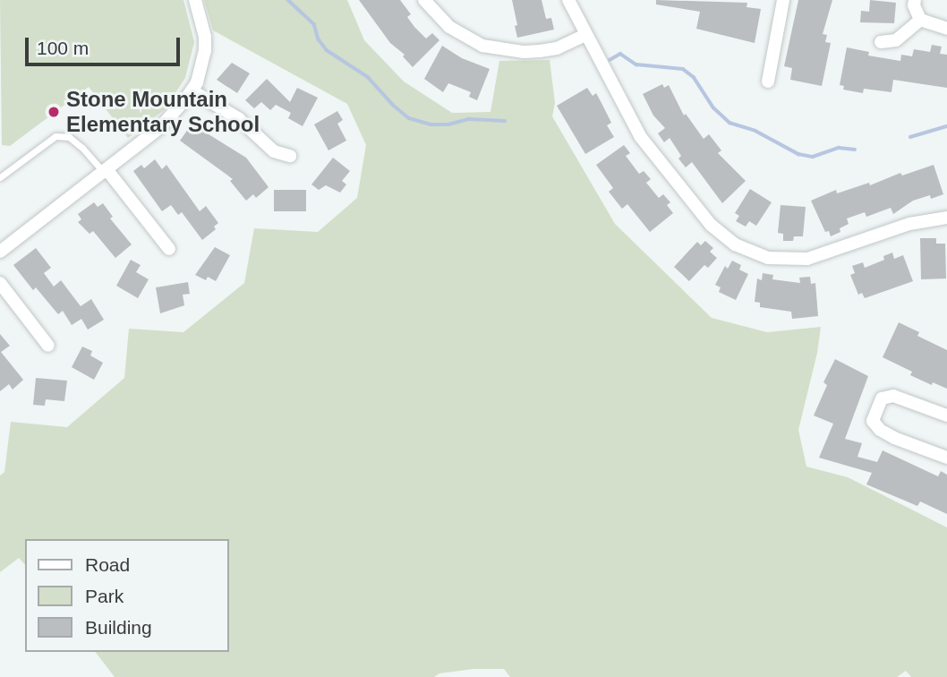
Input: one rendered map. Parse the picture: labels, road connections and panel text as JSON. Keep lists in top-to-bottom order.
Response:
{
  "places": ["Stone Mountain Elementary School"],
  "legend": ["Road", "Park", "Building"],
  "scale_bar": "100 m"
}
